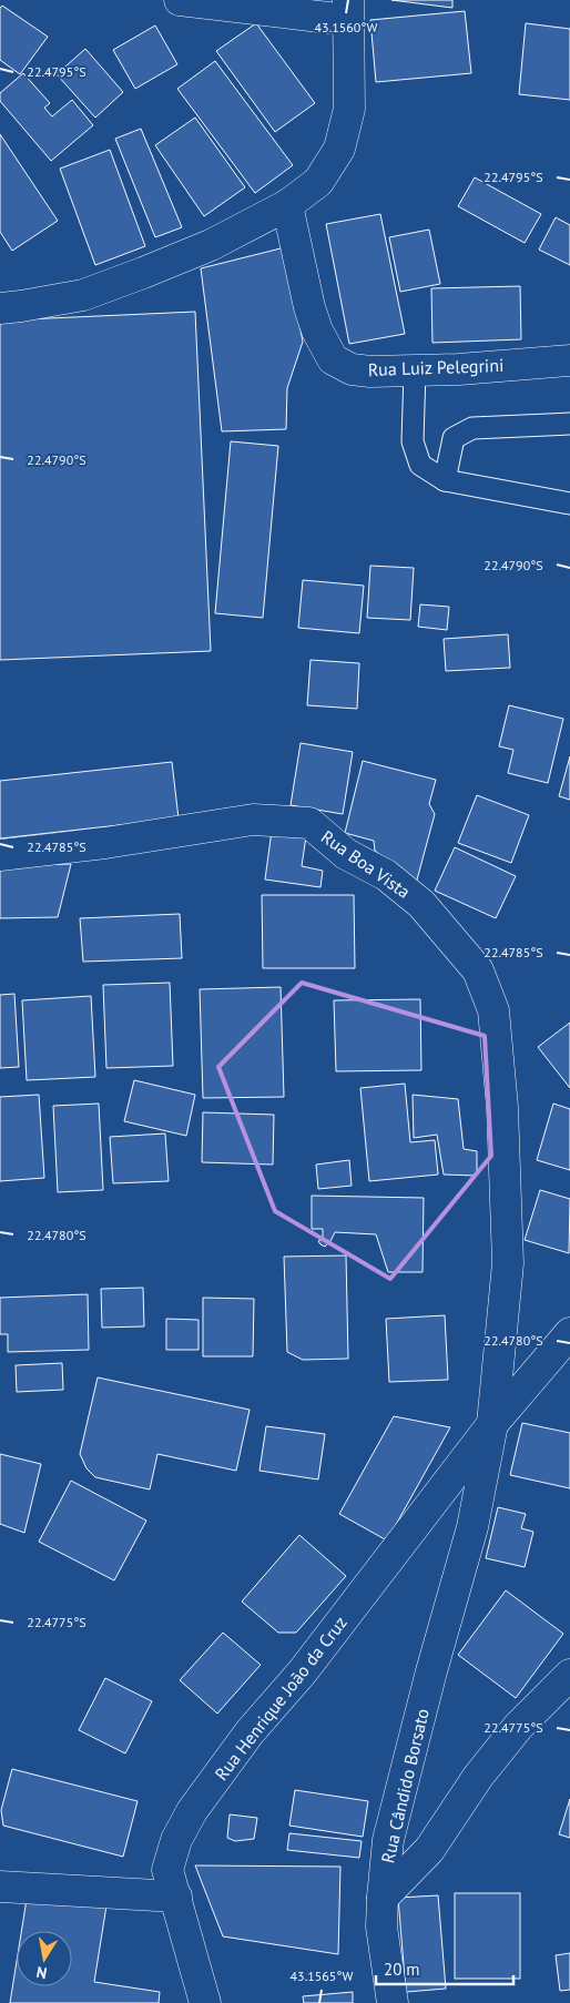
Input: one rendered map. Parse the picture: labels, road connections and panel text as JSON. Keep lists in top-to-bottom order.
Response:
{
  "streets": {
    "street": [
      "Rua Luiz Pelegrini",
      "Rua Boa Vista",
      "Rua Henrique João da Cruz",
      "Rua Cândido Borsato"
    ]
  },
  "crossings": [
    ["Rua Boa Vista", "Rua Henrique João da Cruz"],
    ["Rua Boa Vista", "Rua Cândido Borsato"],
    ["Rua Henrique João da Cruz", "Rua Cândido Borsato"]
  ],
  "scale_bar": "20 m",
  "north": "bottom",
  "coordinates": [
    "43.1560°W",
    "22.4795°S",
    "22.4790°S",
    "22.4785°S",
    "22.4780°S",
    "22.4775°S",
    "43.1565°W"
  ]
}
